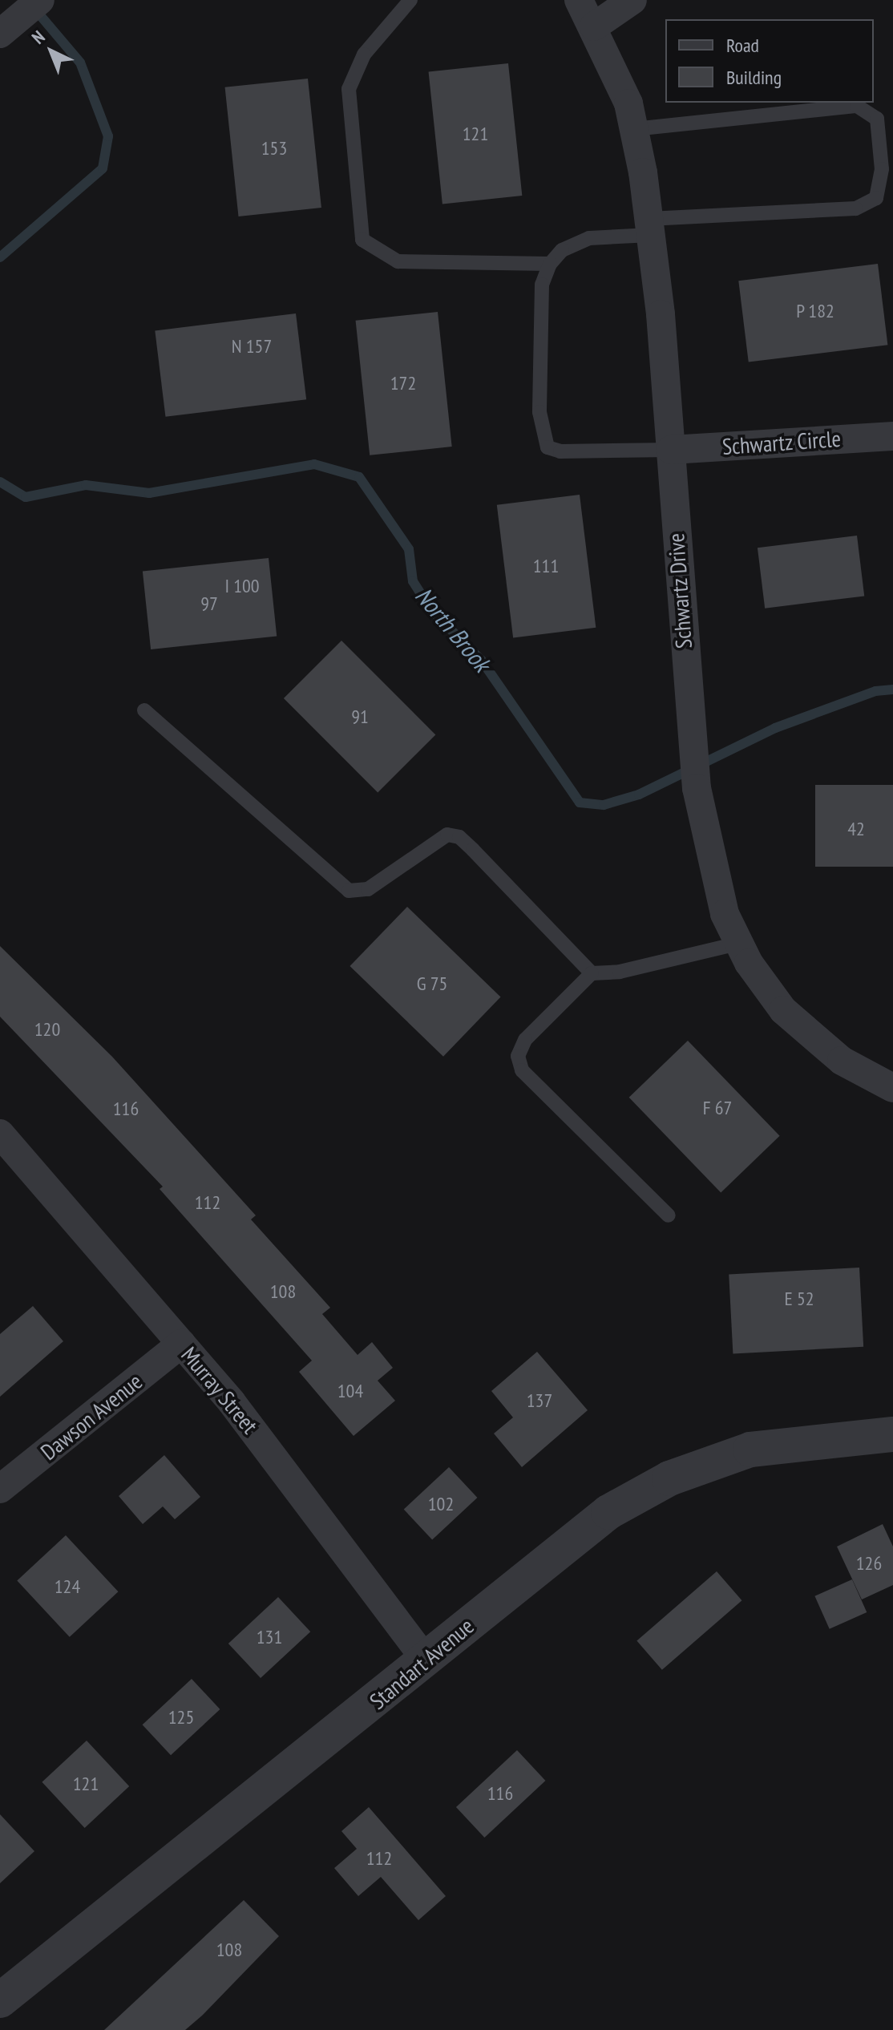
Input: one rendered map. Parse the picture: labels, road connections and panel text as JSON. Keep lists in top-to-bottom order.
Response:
{
  "streets": {
    "street": [
      "Schwartz Circle",
      "Schwartz Drive",
      "Murray Street",
      "Dawson Avenue",
      "Standart Avenue"
    ]
  },
  "crossings": [
    ["Schwartz Circle", "Schwartz Drive"],
    ["Murray Street", "Dawson Avenue"],
    ["Murray Street", "Standart Avenue"]
  ],
  "water": ["North Brook"],
  "house_numbers": [
    "121",
    "153",
    "P 182",
    "N 157",
    "172",
    "111",
    "I 100",
    "97",
    "91",
    "42",
    "G 75",
    "120",
    "F 67",
    "116",
    "112",
    "108",
    "E 52",
    "104",
    "137",
    "102",
    "126",
    "124",
    "131",
    "125",
    "121",
    "116",
    "112",
    "108"
  ],
  "legend": ["Road", "Building"],
  "north": "top left"
}
